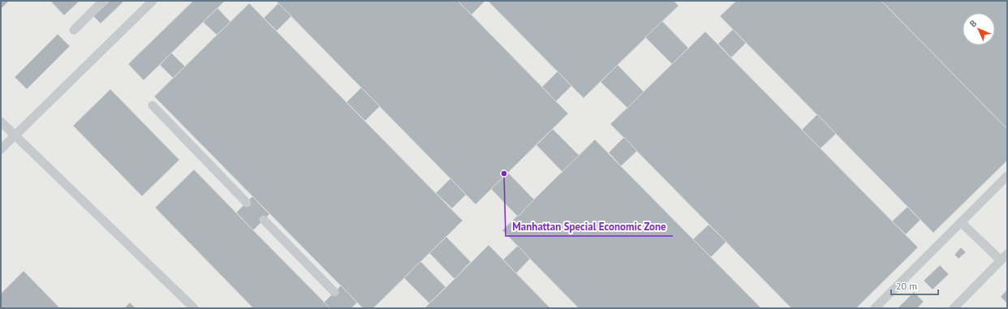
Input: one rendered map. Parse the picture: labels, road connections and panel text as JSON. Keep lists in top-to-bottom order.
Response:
{
  "places": ["Manhattan Special Economic Zone"],
  "scale_bar": "20 m",
  "north": "top left"
}
